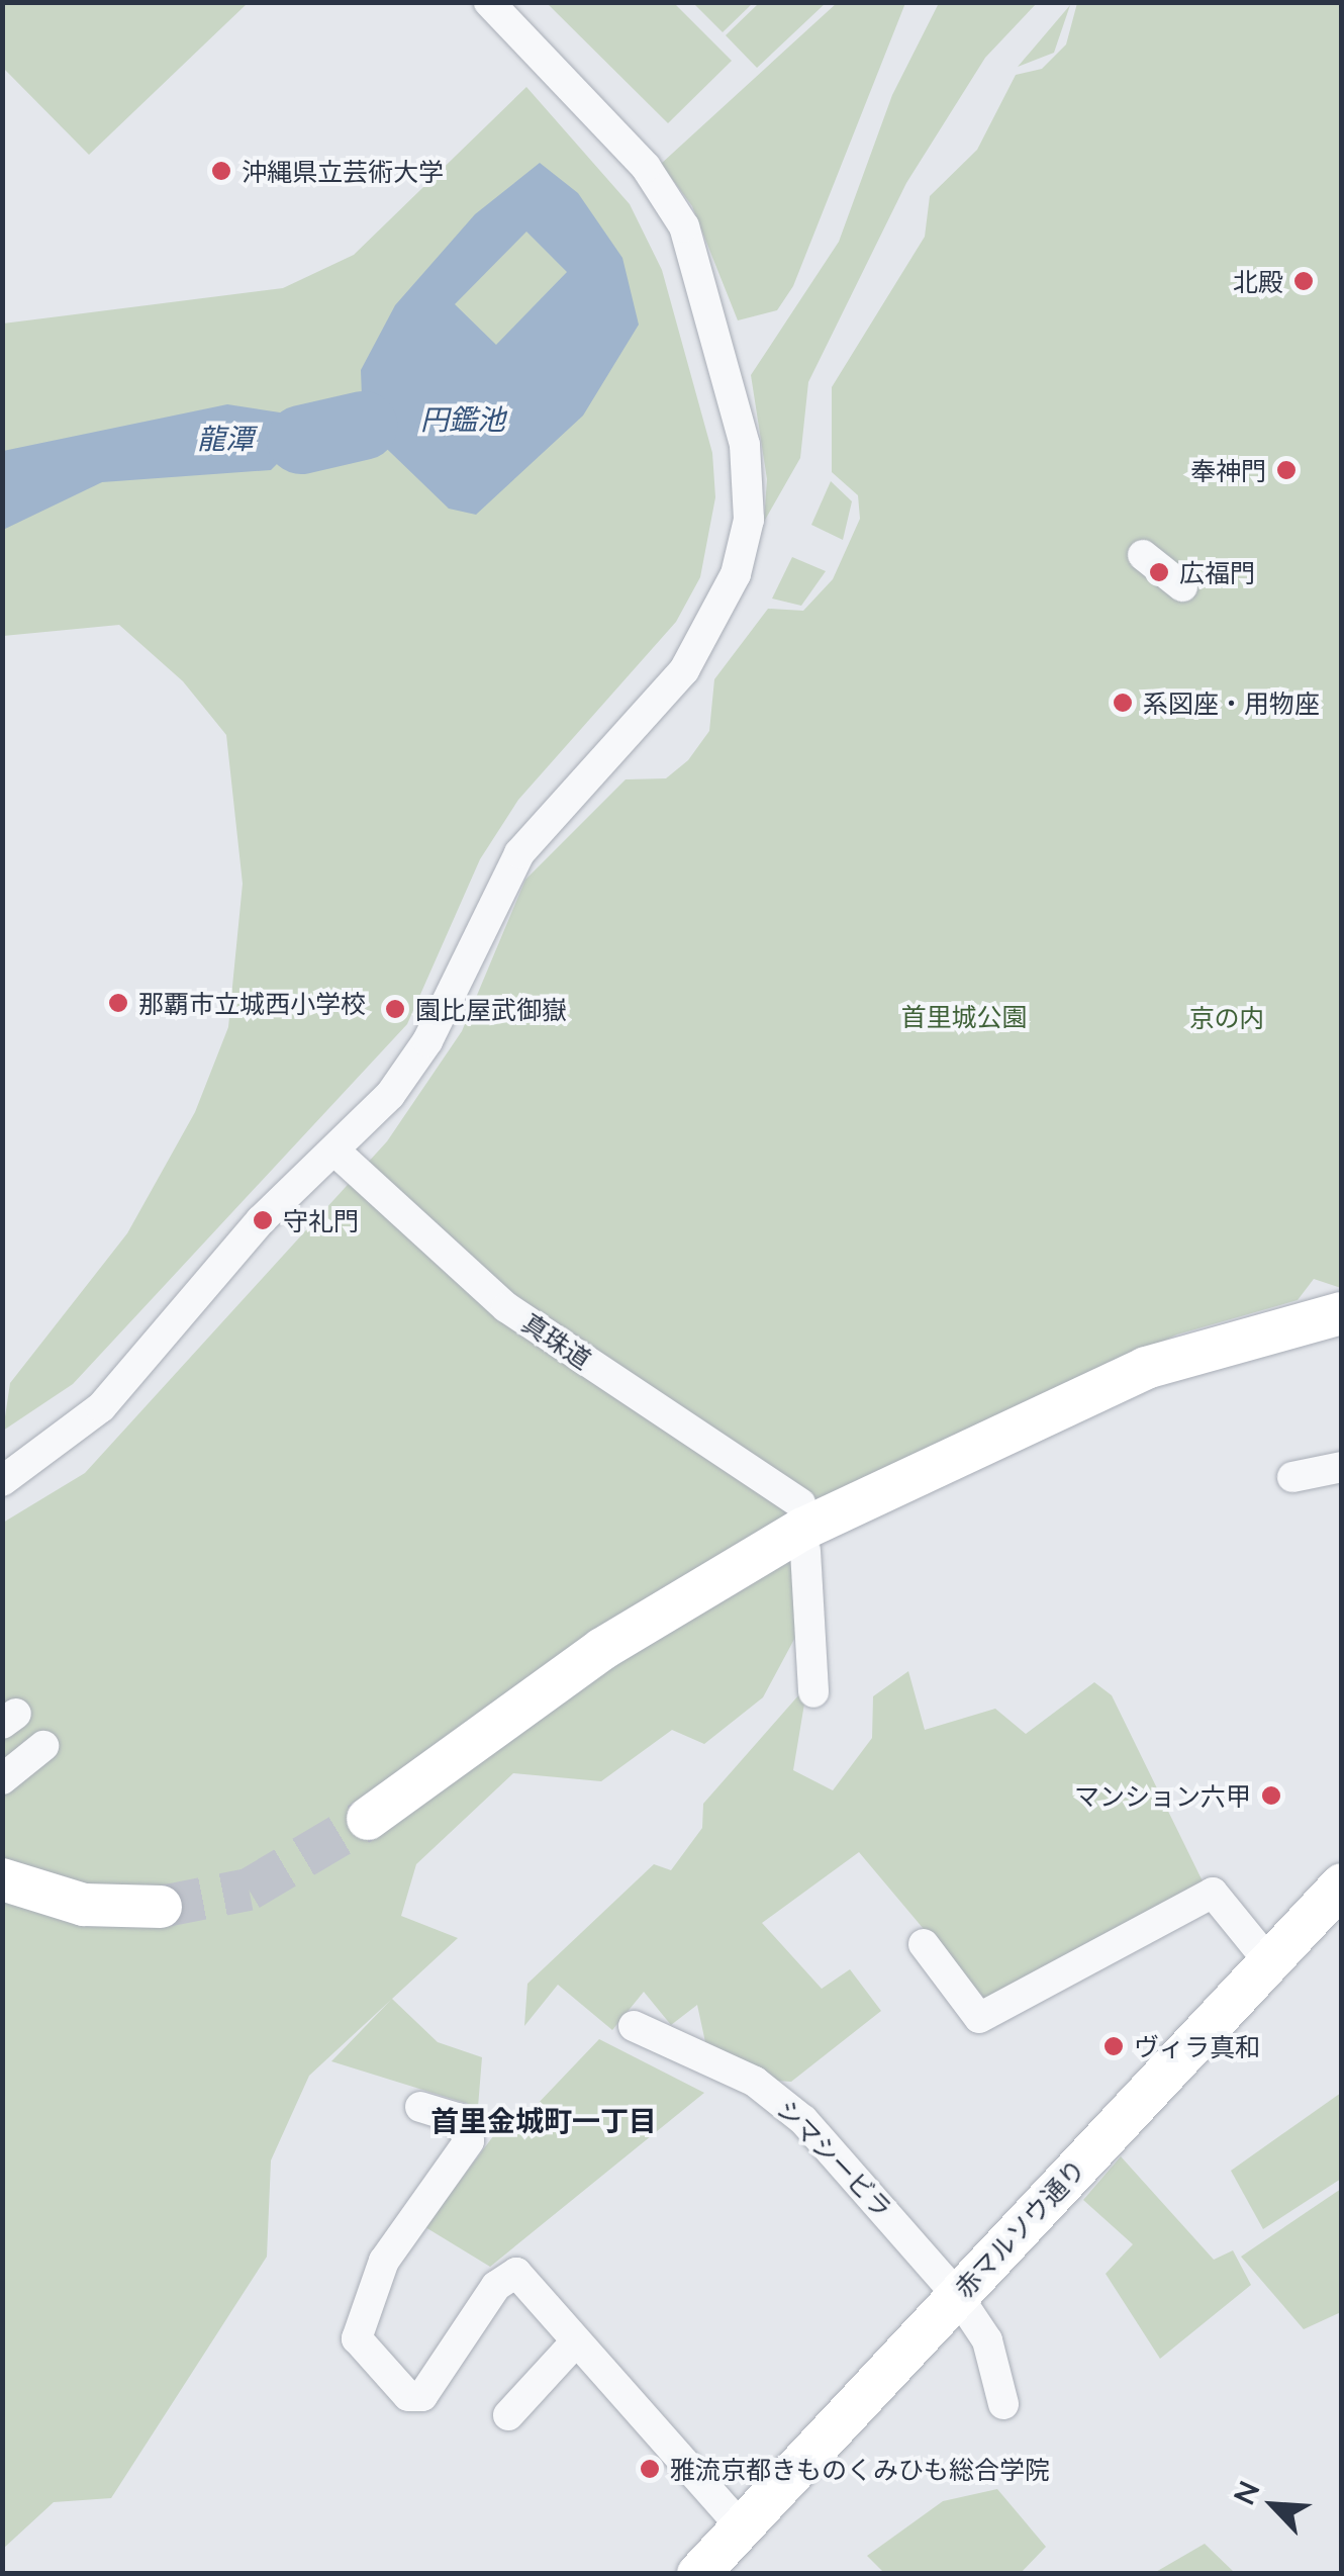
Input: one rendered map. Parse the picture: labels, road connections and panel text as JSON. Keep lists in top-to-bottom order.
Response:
{
  "streets": {
    "street": ["真珠道", "シマシービラ", "赤マルソウ通り"]
  },
  "crossings": [
    ["シマシービラ", "赤マルソウ通り"]
  ],
  "districts": ["首里金城町一丁目"],
  "water": ["円鑑池", "龍潭"],
  "parks": ["首里城公園", "京の内"],
  "places": [
    "沖縄県立芸術大学",
    "北殿",
    "奉神門",
    "広福門",
    "系図座・用物座",
    "那覇市立城西小学校",
    "園比屋武御嶽",
    "守礼門",
    "マンション六甲",
    "ヴィラ真和",
    "雅流京都きものくみひも総合学院"
  ],
  "north": "top left"
}
